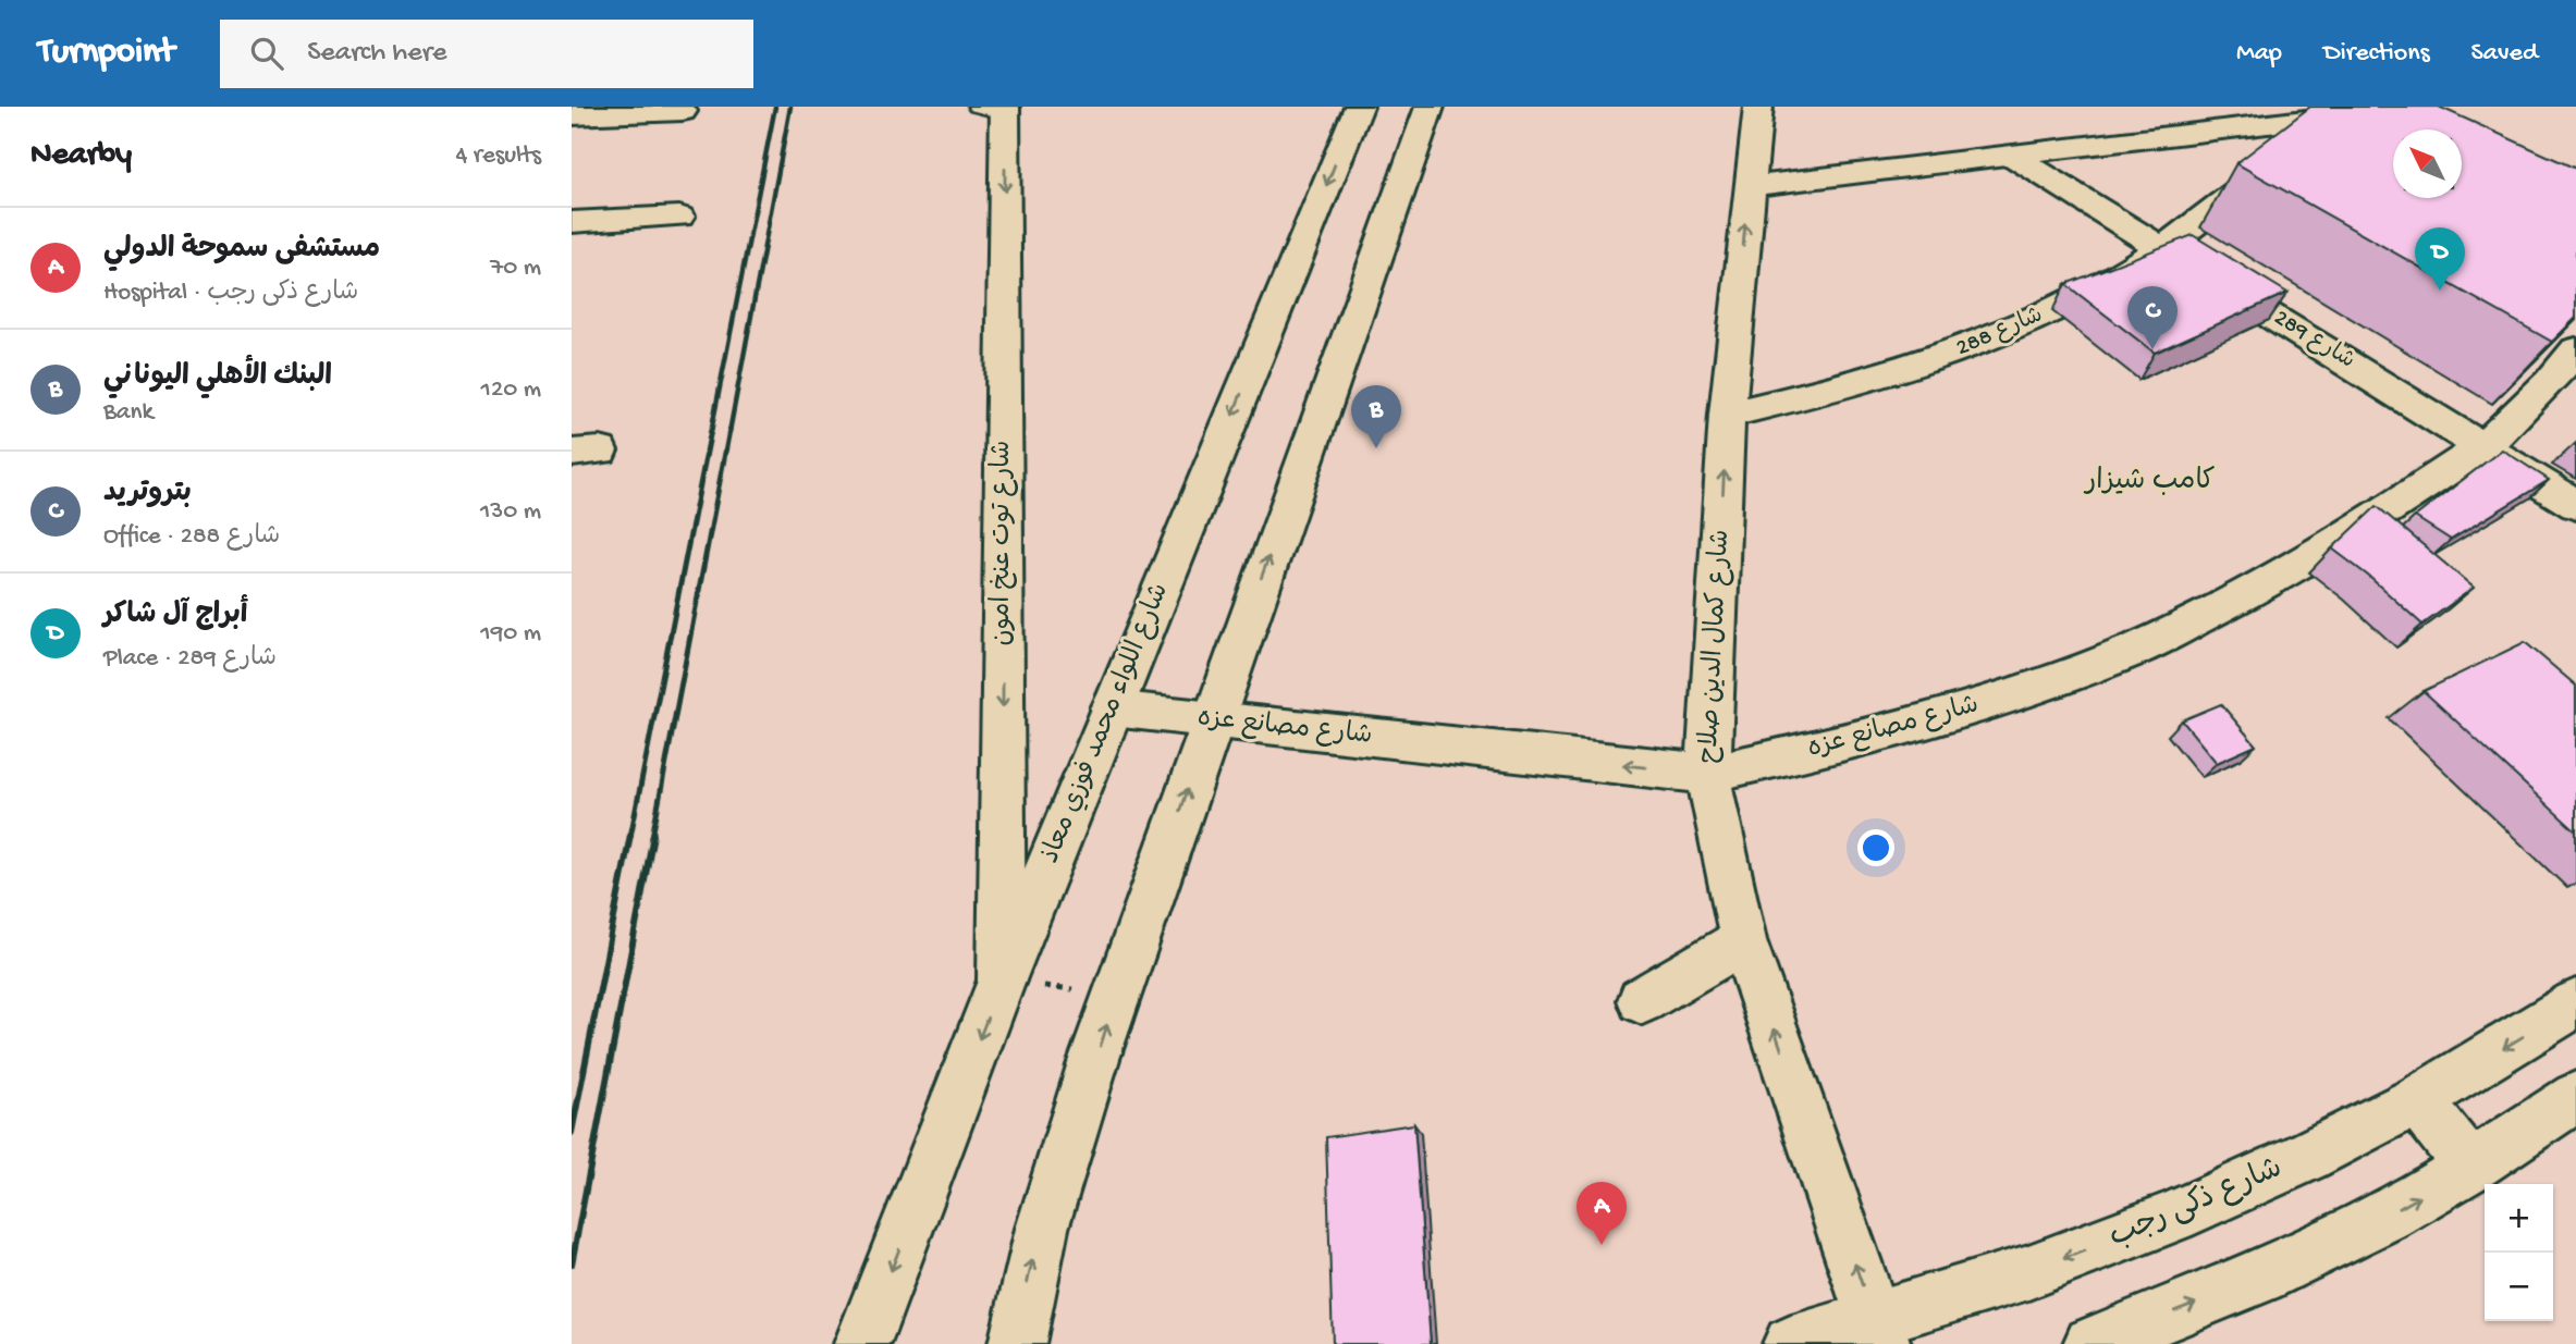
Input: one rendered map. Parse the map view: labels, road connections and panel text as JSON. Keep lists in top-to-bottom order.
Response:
{
  "streets": {
    "street": [
      "شارع 288",
      "شارع 289",
      "شارع توت عنخ امون",
      "شارع كمال الدين صلاح",
      "شارع اللواء محمد فوزي معاذ",
      "شارع مصانع عزه",
      "شارع ذكى رجب"
    ]
  },
  "crossings": [
    ["شارع 288", "شارع 289"],
    ["شارع 288", "شارع كمال الدين صلاح"],
    ["شارع 289", "شارع مصانع عزه"],
    ["شارع توت عنخ امون", "شارع اللواء محمد فوزي معاذ"],
    ["شارع كمال الدين صلاح", "شارع مصانع عزه"],
    ["شارع كمال الدين صلاح", "شارع ذكى رجب"],
    ["شارع اللواء محمد فوزي معاذ", "شارع مصانع عزه"]
  ],
  "one_way": ["شارع كمال الدين صلاح"],
  "districts": ["كامب شيزار"],
  "north": "top left",
  "page": {
    "header": "Turnpoint",
    "search": "Search here",
    "nav": ["Map", "Directions", "Saved"],
    "heading": ["Nearby", "4 results"],
    "list": [
      {
        "mark": "A",
        "name": "مستشفى سموحة الدولي",
        "note": "Hospital · شارع ذكى رجب",
        "value": "70 m"
      },
      {
        "mark": "B",
        "name": "البنك الأهلي اليوناني",
        "note": "Bank",
        "value": "120 m"
      },
      {
        "mark": "C",
        "name": "بتروتريد",
        "note": "Office · شارع 288",
        "value": "130 m"
      },
      {
        "mark": "D",
        "name": "أبراج آل شاكر",
        "note": "Place · شارع 289",
        "value": "190 m"
      }
    ],
    "pins": [
      "D",
      "C",
      "B",
      "A"
    ],
    "map_buttons": ["+", "−"]
  }
}
